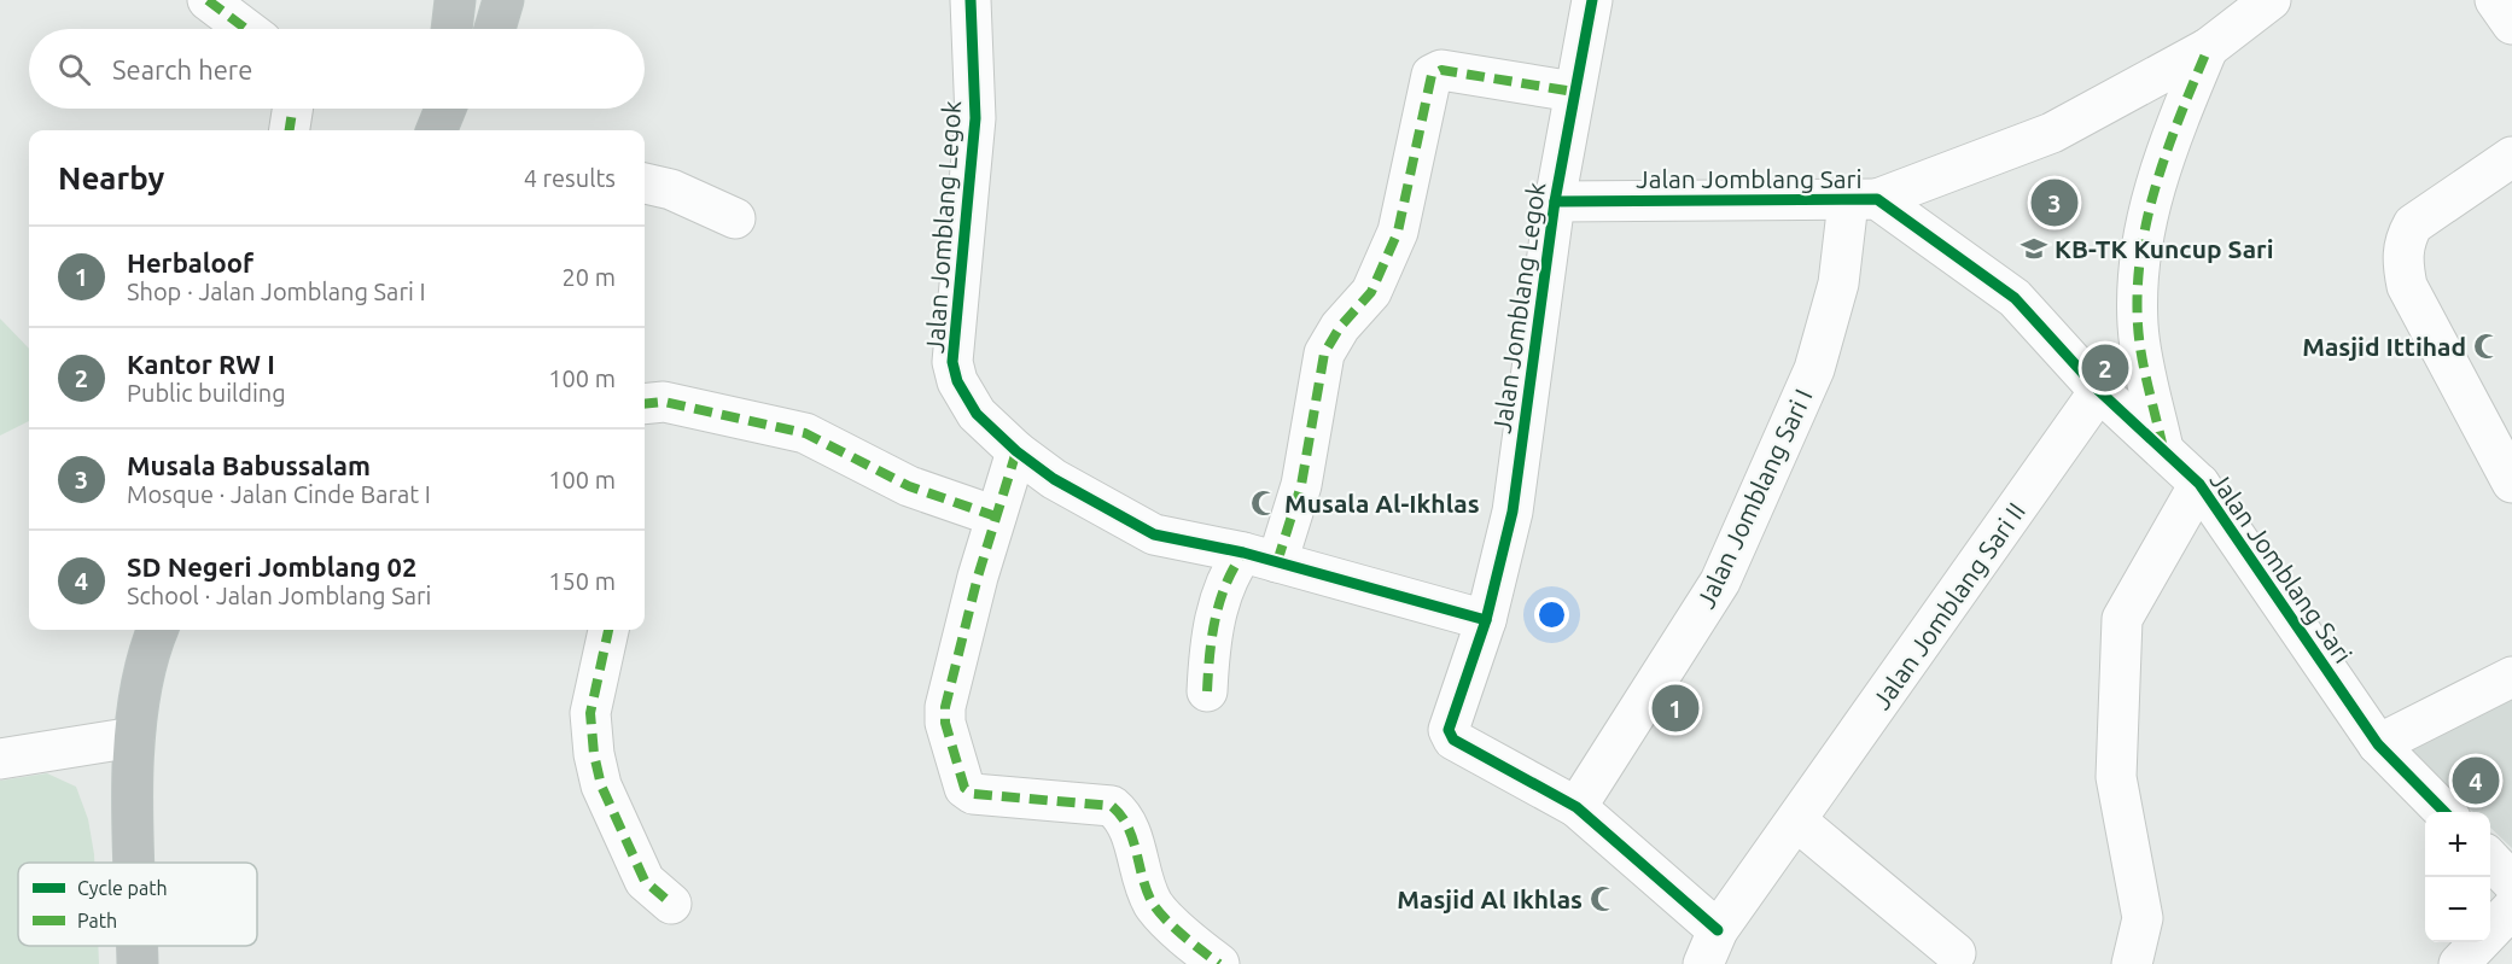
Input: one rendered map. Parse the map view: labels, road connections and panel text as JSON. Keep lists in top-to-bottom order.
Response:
{
  "streets": {
    "street": [
      "Jalan Jomblang Sari",
      "Jalan Jomblang Legok",
      "Jalan Jomblang Sari I",
      "Jalan Jomblang Sari II"
    ]
  },
  "crossings": [
    ["Jalan Jomblang Sari", "Jalan Jomblang Legok"],
    ["Jalan Jomblang Sari", "Jalan Jomblang Sari I"],
    ["Jalan Jomblang Sari", "Jalan Jomblang Sari II"],
    ["Jalan Jomblang Legok", "Jalan Jomblang Sari I"],
    ["Jalan Jomblang Legok", "Jalan Jomblang Sari II"]
  ],
  "places": {
    "school or university": ["KB-TK Kuncup Sari"],
    "mosque": ["Masjid Ittihad", "Musala Al-Ikhlas", "Masjid Al Ikhlas"]
  },
  "legend": ["Cycle path", "Path"],
  "page": {
    "search": "Search here",
    "heading": ["Nearby", "4 results"],
    "pins": [
      "3",
      "2",
      "1",
      "4"
    ],
    "list": [
      {
        "mark": "1",
        "name": "Herbaloof",
        "note": "Shop · Jalan Jomblang Sari I",
        "value": "20 m"
      },
      {
        "mark": "2",
        "name": "Kantor RW I",
        "note": "Public building",
        "value": "100 m"
      },
      {
        "mark": "3",
        "name": "Musala Babussalam",
        "note": "Mosque · Jalan Cinde Barat I",
        "value": "100 m"
      },
      {
        "mark": "4",
        "name": "SD Negeri Jomblang 02",
        "note": "School · Jalan Jomblang Sari",
        "value": "150 m"
      }
    ],
    "map_buttons": ["+", "−"]
  }
}
